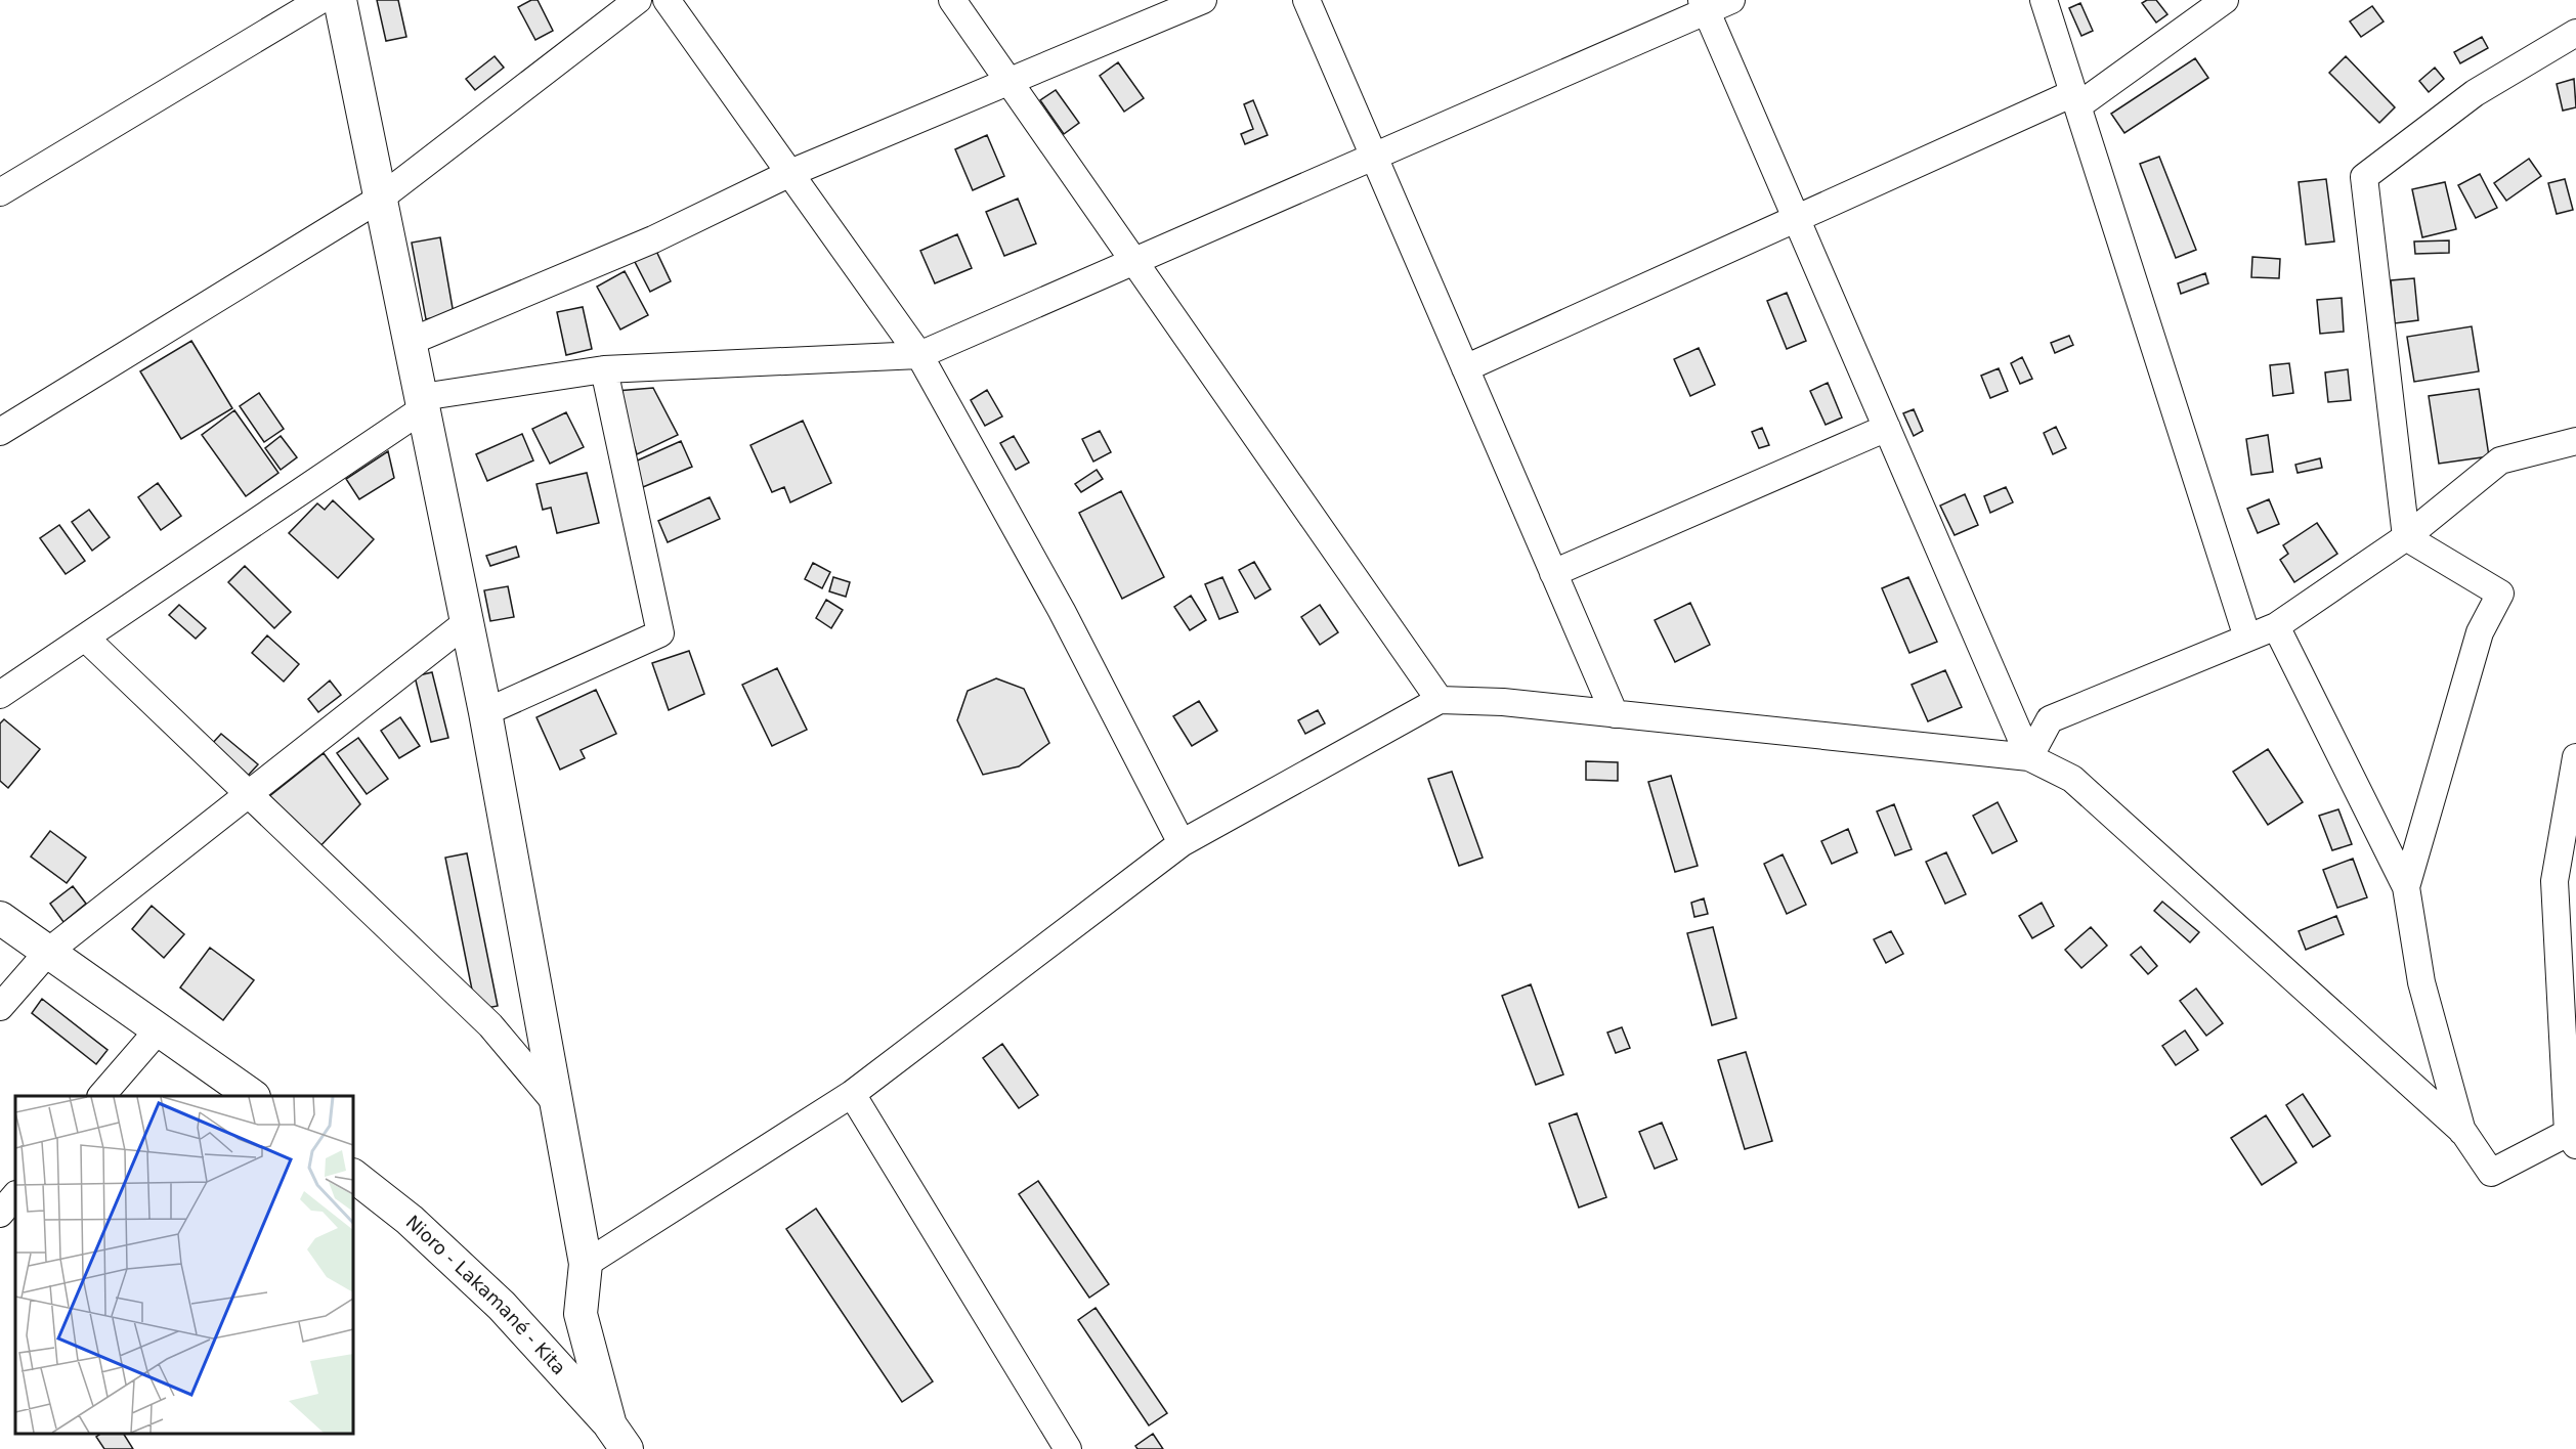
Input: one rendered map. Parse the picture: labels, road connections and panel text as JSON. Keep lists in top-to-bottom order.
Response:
{
  "streets": {
    "main road": ["Nioro - Lakamané - Kita"]
  }
}
